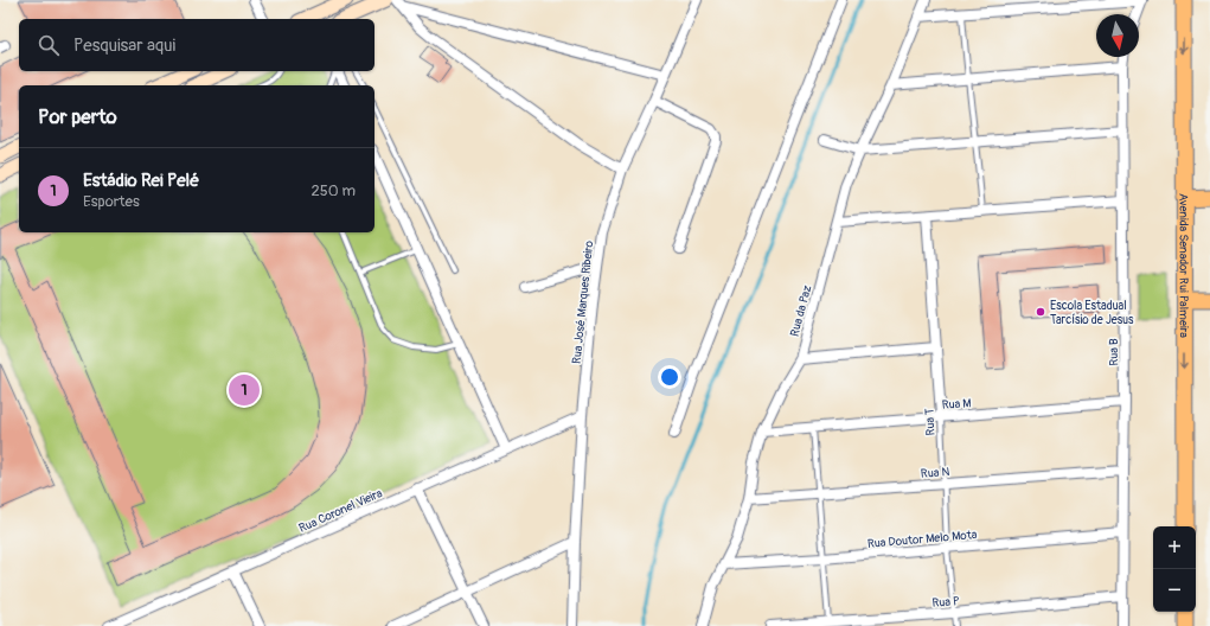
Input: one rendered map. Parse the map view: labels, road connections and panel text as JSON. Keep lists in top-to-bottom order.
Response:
{
  "streets": {
    "main road": ["Avenida Senador Rui Palmeira"],
    "street": [
      "Rua José Marques Ribeiro",
      "Rua da Paz",
      "Rua B",
      "Rua M",
      "Rua T",
      "Rua N",
      "Rua Coronel Vieira",
      "Rua Doutor Melo Mota",
      "Rua P"
    ]
  },
  "crossings": [
    ["Rua José Marques Ribeiro", "Rua Coronel Vieira"],
    ["Rua da Paz", "Rua M"],
    ["Rua da Paz", "Rua N"],
    ["Rua da Paz", "Rua Doutor Melo Mota"],
    ["Rua B", "Rua M"],
    ["Rua B", "Rua N"],
    ["Rua B", "Rua Doutor Melo Mota"],
    ["Rua B", "Rua P"],
    ["Rua M", "Rua T"],
    ["Rua T", "Rua N"],
    ["Rua T", "Rua Doutor Melo Mota"],
    ["Rua T", "Rua P"]
  ],
  "one_way": ["Avenida Senador Rui Palmeira"],
  "places": ["Escola Estadual Tarcísio de Jesus"],
  "north": "bottom",
  "page": {
    "search": "Pesquisar aqui",
    "heading": "Por perto",
    "list": [
      {
        "mark": "1",
        "name": "Estádio Rei Pelé",
        "note": "Esportes",
        "value": "250 m"
      }
    ],
    "pins": "1",
    "map_buttons": ["+", "−"]
  }
}
